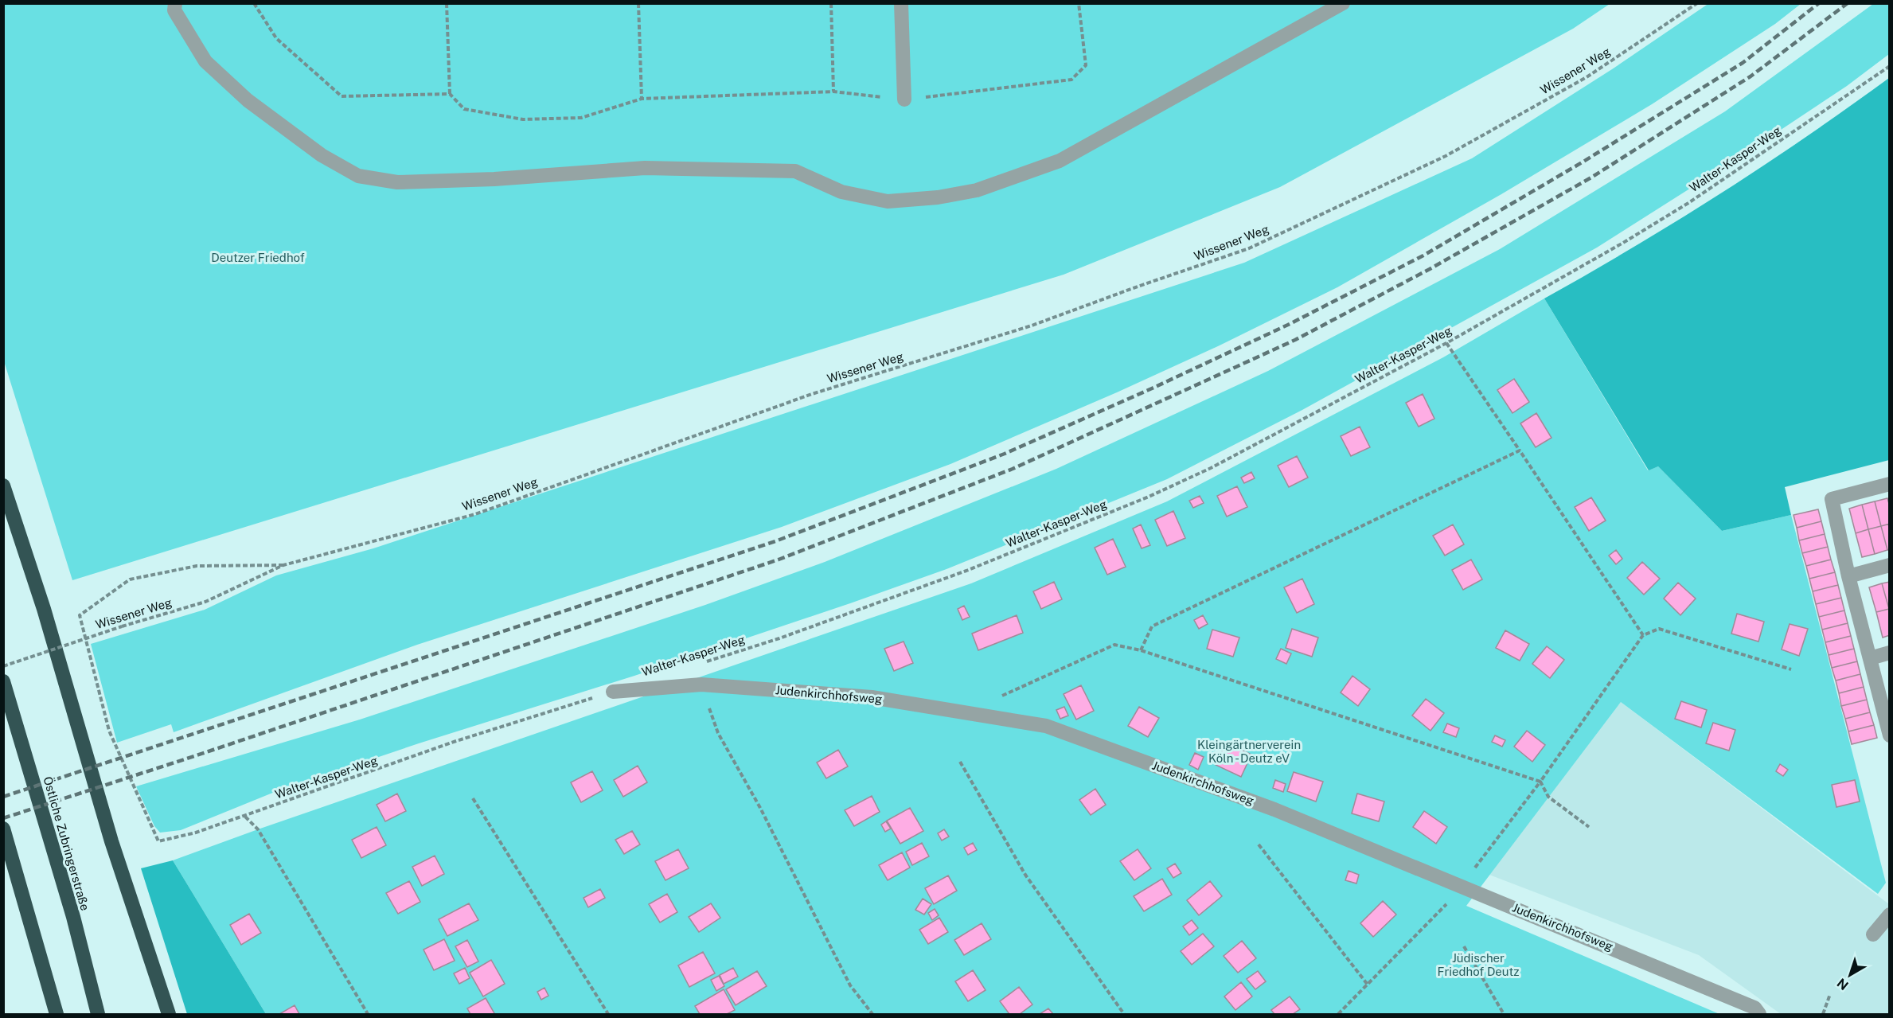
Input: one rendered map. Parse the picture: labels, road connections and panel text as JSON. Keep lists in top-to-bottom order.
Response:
{
  "streets": {
    "highway": ["Östliche Zubringerstraße"],
    "lane": ["Judenkirchhofsweg"],
    "path": ["Wissener Weg", "Walter-Kasper-Weg"]
  },
  "crossings": [
    ["Wissener Weg", "Walter-Kasper-Weg"],
    ["Walter-Kasper-Weg", "Judenkirchhofsweg"]
  ],
  "parks": ["Deutzer Friedhof", "Kleingärtnerverein Köln - Deutz eV", "Jüdischer Friedhof Deutz"],
  "north": "bottom left"
}
